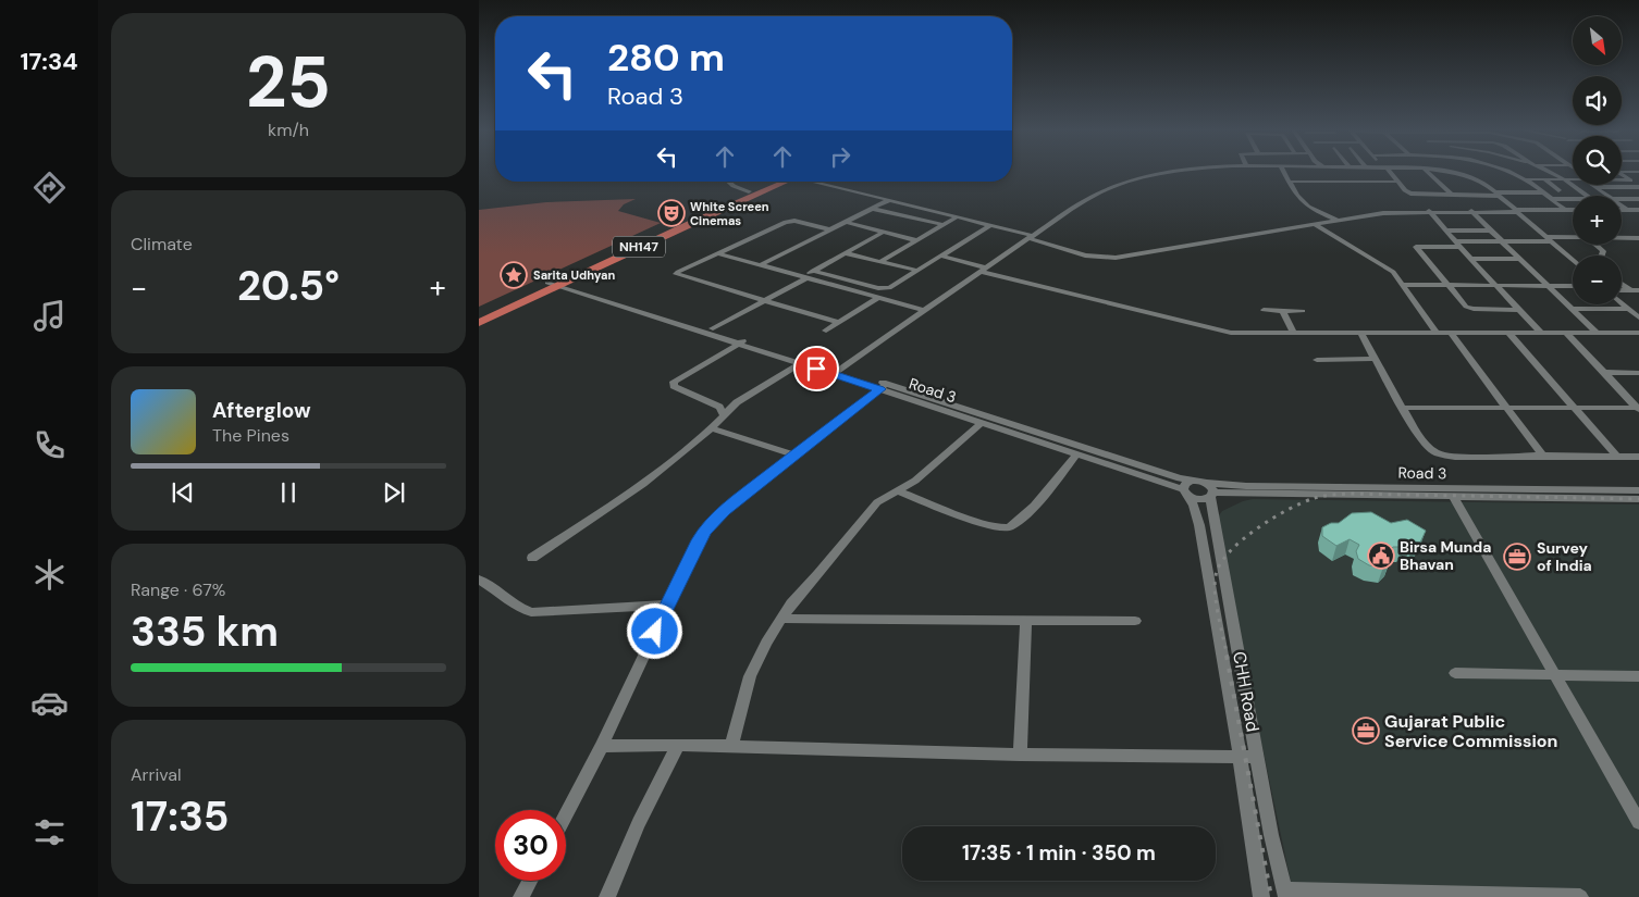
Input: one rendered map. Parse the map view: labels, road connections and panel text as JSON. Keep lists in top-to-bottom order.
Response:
{
  "streets": {
    "highway": ["NH147"],
    "street": ["Road 3", "CHH Road"]
  },
  "crossings": [
    ["NH147", "Road 3"],
    ["Road 3", "CHH Road"]
  ],
  "places": {
    "theatre": ["White Screen Cinemas"],
    "place": ["Sarita Udhyan"],
    "public building": ["Birsa Munda Bhavan"],
    "office": ["Survey of India", "Gujarat Public Service Commission"]
  },
  "north": "bottom right",
  "page": {
    "tabs": "17:34",
    "tile": [
      ["25", "km/h"],
      "Climate",
      ["Range · 67%", "335 km"],
      ["Arrival", "17:35"]
    ],
    "map_buttons": ["+", "−"],
    "turn": ["280 m", "Road 3"],
    "heat": ["−", "20.5°", "+"],
    "song": ["Afterglow", "The Pines"],
    "limit": "30",
    "trip": "17:35 · 1 min · 350 m"
  }
}
